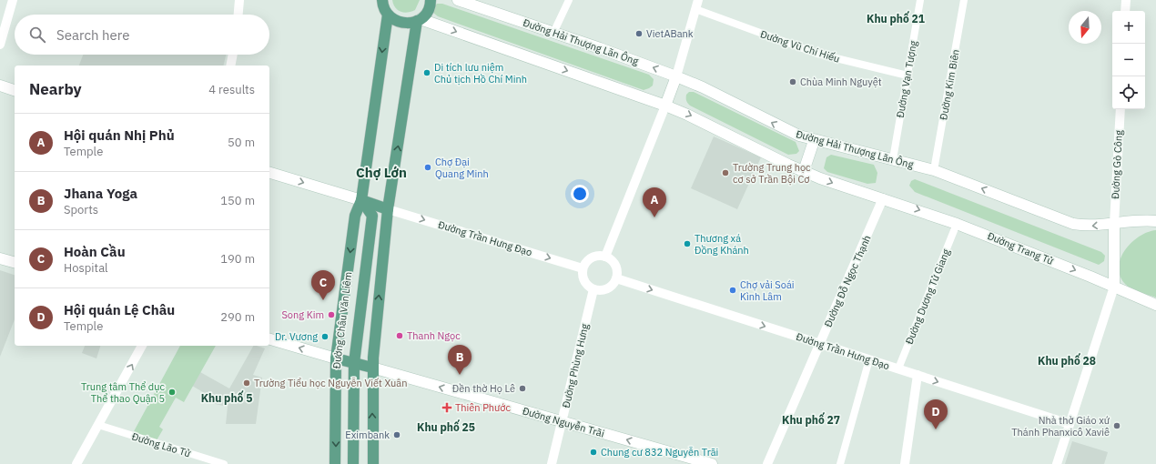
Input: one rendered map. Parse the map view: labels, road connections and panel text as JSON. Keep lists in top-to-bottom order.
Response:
{
  "streets": {
    "main road": [
      "Đường Hải Thượng Lãn Ông",
      "Đường Trang Tử",
      "Đường Châu Văn Liêm",
      "Đường Nguyễn Trãi"
    ],
    "street": [
      "Đường Vũ Chí Hiếu",
      "Đường Vạn Tượng",
      "Đường Kim Biên",
      "Đường Gò Công",
      "Đường Trần Hưng Đạo",
      "Đường Đỗ Ngọc Thạnh",
      "Đường Dương Tử Giang",
      "Đường Phùng Hưng",
      "Đường Lão Tử"
    ]
  },
  "crossings": [
    ["Đường Hải Thượng Lãn Ông", "Đường Vạn Tượng"],
    ["Đường Hải Thượng Lãn Ông", "Đường Kim Biên"],
    ["Đường Hải Thượng Lãn Ông", "Đường Gò Công"],
    ["Đường Vũ Chí Hiếu", "Đường Vạn Tượng"],
    ["Đường Trần Hưng Đạo", "Đường Đỗ Ngọc Thạnh"],
    ["Đường Trần Hưng Đạo", "Đường Dương Tử Giang"],
    ["Đường Trần Hưng Đạo", "Đường Phùng Hưng"],
    ["Đường Trang Tử", "Đường Đỗ Ngọc Thạnh"],
    ["Đường Trang Tử", "Đường Dương Tử Giang"],
    ["Đường Phùng Hưng", "Đường Nguyễn Trãi"]
  ],
  "one_way": ["Đường Trần Hưng Đạo", "Đường Trang Tử", "Đường Nguyễn Trãi"],
  "districts": [
    "Khu phố 21",
    "Chợ Lớn",
    "Khu phố 28",
    "Khu phố 5",
    "Khu phố 27",
    "Khu phố 25"
  ],
  "places": {
    "other": [
      "VietABank",
      "Di tích lưu niệm Chủ tịch Hồ Chí Minh",
      "Chùa Minh Nguyệt",
      "Chợ Đại Quang Minh",
      "Trường Trung học cơ sở Trần Bội Cơ",
      "Thương xá Đồng Khánh",
      "Chợ vải Soái Kình Lâm",
      "Song Kim",
      "Thanh Ngọc",
      "Dr. Vương",
      "Trường Tiểu học Nguyễn Viết Xuân",
      "Đền thờ Họ Lê",
      "Trung tâm Thể dục Thể thao Quận 5",
      "Nhà thờ Giáo xứ Thánh Phanxicô Xaviê",
      "Eximbank",
      "Chung cư 832 Nguyễn Trãi"
    ],
    "health": ["Thiên Phước"]
  },
  "north": "bottom",
  "page": {
    "map_buttons": ["+", "−"],
    "search": "Search here",
    "heading": ["Nearby", "4 results"],
    "list": [
      {
        "mark": "A",
        "name": "Hội quán Nhị Phủ",
        "note": "Temple",
        "value": "50 m"
      },
      {
        "mark": "B",
        "name": "Jhana Yoga",
        "note": "Sports",
        "value": "150 m"
      },
      {
        "mark": "C",
        "name": "Hoàn Cầu",
        "note": "Hospital",
        "value": "190 m"
      },
      {
        "mark": "D",
        "name": "Hội quán Lệ Châu",
        "note": "Temple",
        "value": "290 m"
      }
    ],
    "pins": [
      "A",
      "C",
      "B",
      "D"
    ]
  }
}
